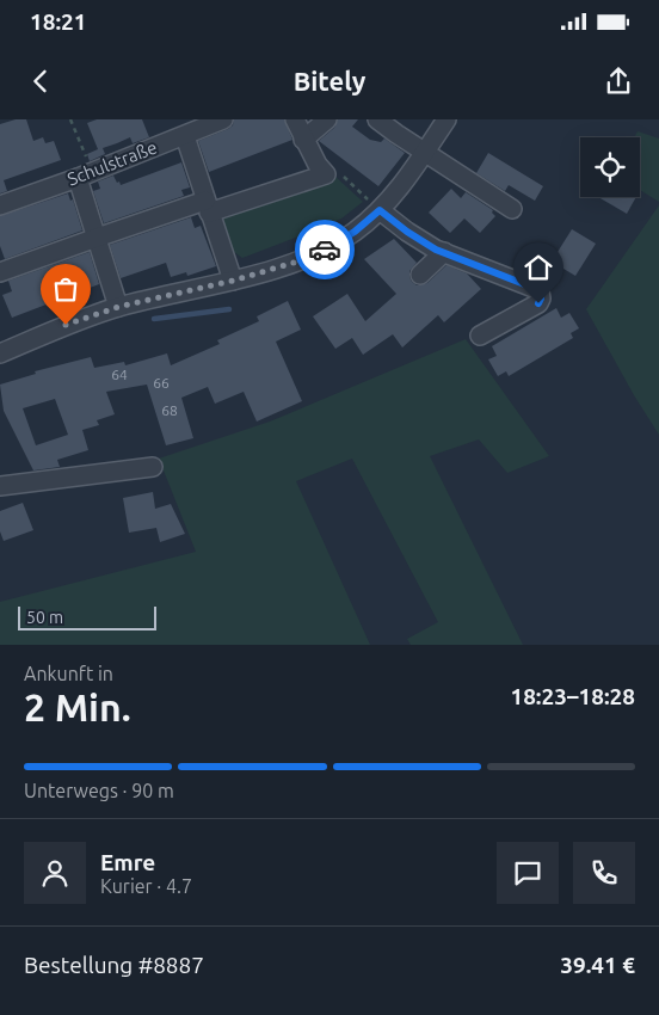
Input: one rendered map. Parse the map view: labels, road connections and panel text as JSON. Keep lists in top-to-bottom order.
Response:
{
  "streets": {
    "street": ["Schulstraße"]
  },
  "house_numbers": ["64", "66", "68"],
  "scale_bar": "50 m",
  "page": {
    "status": "18:21",
    "header": "Bitely",
    "scale": "50 m",
    "heading": ["2 Min.", "Ankunft in", "18:23–18:28"],
    "panel": [
      "Emre",
      "Kurier · 4.7",
      "Bestellung #8887",
      "39.41 €"
    ],
    "bar": "Unterwegs · 90 m"
  }
}
